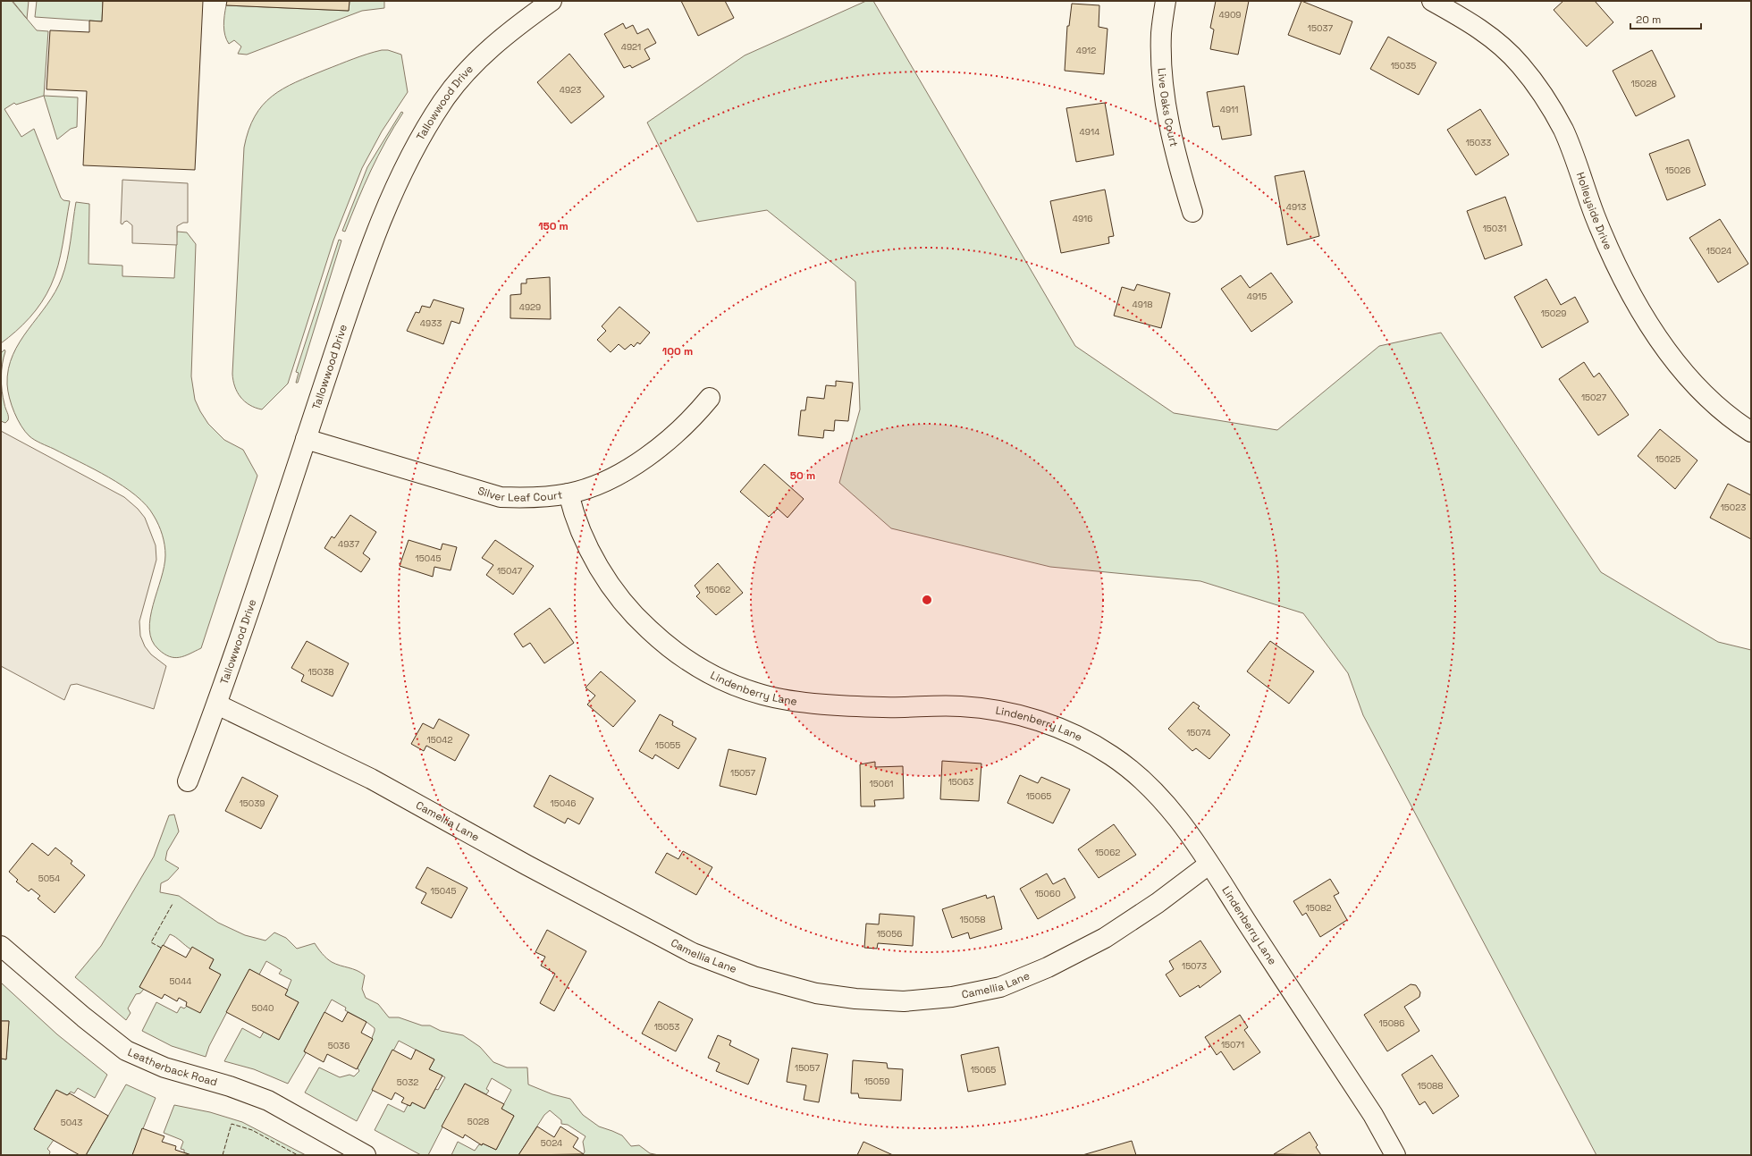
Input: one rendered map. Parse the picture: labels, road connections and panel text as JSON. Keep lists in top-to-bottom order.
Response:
{
  "streets": {
    "street": [
      "Tallowwood Drive",
      "Live Oaks Court",
      "Holleyside Drive",
      "Silver Leaf Court",
      "Lindenberry Lane",
      "Camellia Lane",
      "Leatherback Road"
    ]
  },
  "crossings": [
    ["Tallowwood Drive", "Silver Leaf Court"],
    ["Tallowwood Drive", "Camellia Lane"],
    ["Silver Leaf Court", "Lindenberry Lane"],
    ["Lindenberry Lane", "Camellia Lane"]
  ],
  "house_numbers": [
    "4909",
    "15037",
    "4921",
    "4912",
    "15035",
    "15028",
    "4923",
    "4911",
    "4914",
    "15033",
    "15026",
    "4913",
    "4916",
    "15031",
    "15024",
    "4915",
    "4918",
    "4929",
    "15029",
    "4933",
    "15027",
    "15025",
    "15023",
    "4937",
    "15045",
    "15047",
    "15062",
    "15038",
    "15074",
    "15042",
    "15055",
    "15057",
    "15063",
    "15061",
    "15065",
    "15039",
    "15046",
    "15062",
    "5054",
    "15045",
    "15060",
    "15082",
    "15058",
    "15056",
    "15073",
    "5044",
    "5040",
    "15086",
    "15053",
    "15071",
    "5036",
    "15057",
    "15065",
    "15059",
    "5032",
    "15088",
    "5028",
    "5043",
    "5024"
  ],
  "scale_bar": "20 m",
  "rings": ["150 m", "100 m", "50 m"]
}
